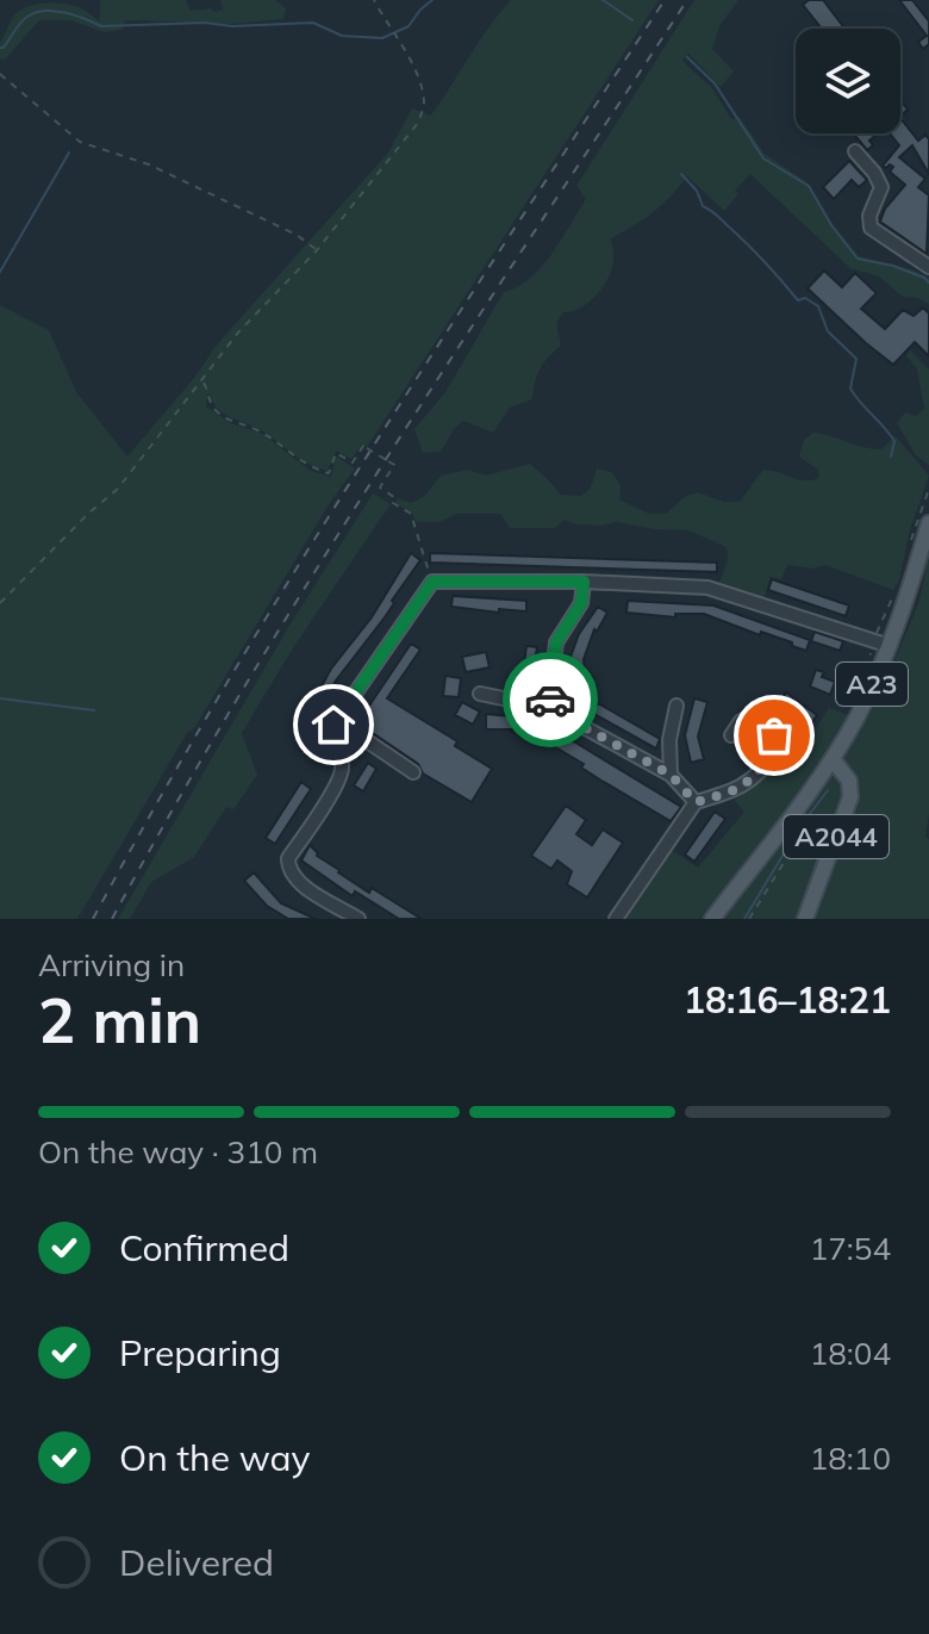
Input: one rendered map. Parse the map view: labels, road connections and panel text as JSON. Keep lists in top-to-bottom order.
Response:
{
  "streets": {
    "main road": ["A23", "A2044"]
  },
  "crossings": [
    ["A23", "A2044"]
  ],
  "page": {
    "heading": ["2 min", "Arriving in", "18:16–18:21"],
    "bar": "On the way · 310 m",
    "list": [
      ["Confirmed", "17:54"],
      ["Preparing", "18:04"],
      ["On the way", "18:10"],
      "Delivered"
    ]
  }
}
